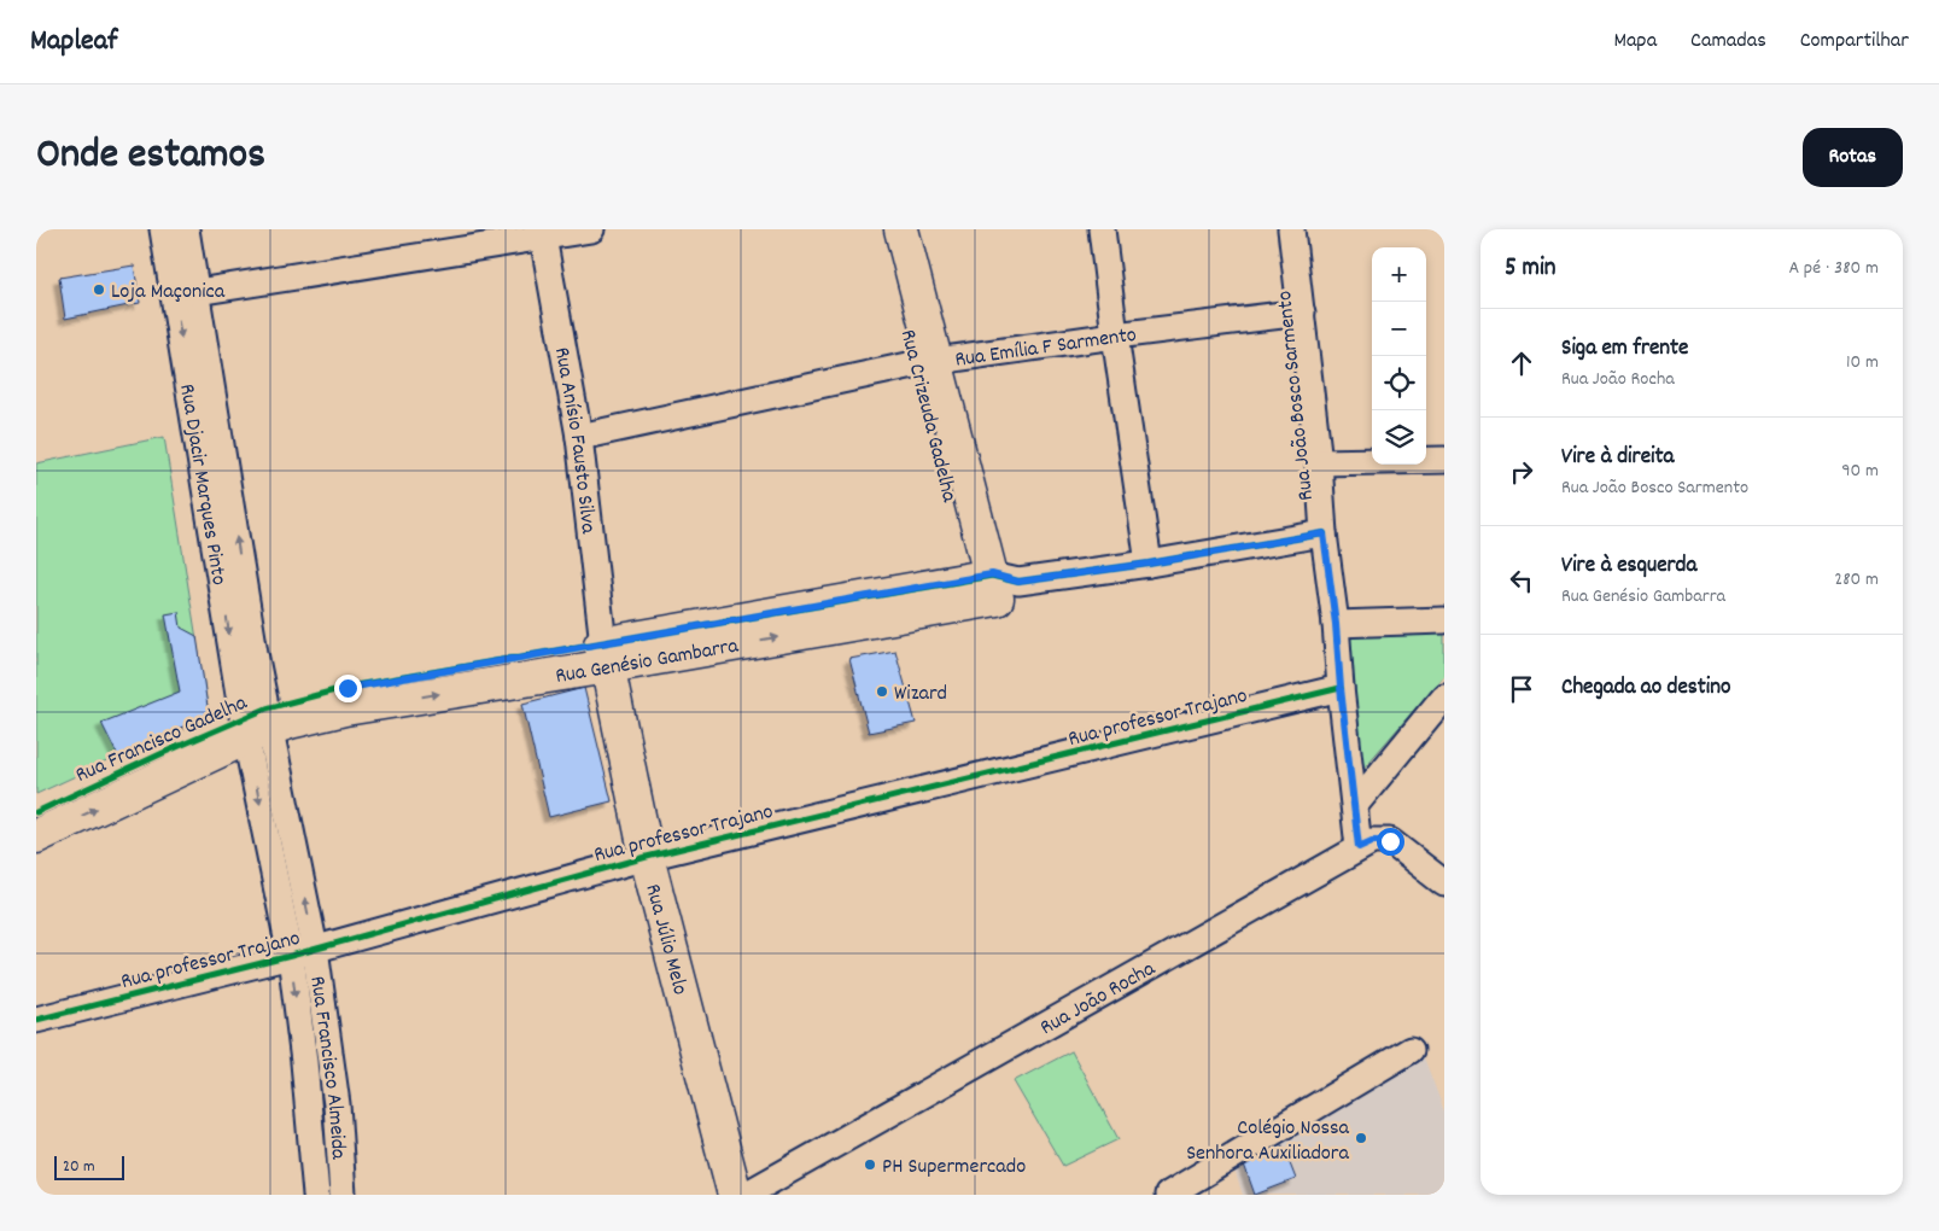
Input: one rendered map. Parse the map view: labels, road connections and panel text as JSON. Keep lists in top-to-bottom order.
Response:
{
  "streets": {
    "street": [
      "Rua Emília F Sarmento",
      "Rua João Bosco Sarmento",
      "Rua Crizeuda Gadelha",
      "Rua Anísio Fausto Silva",
      "Rua Djacir Marques Pinto",
      "Rua Genésio Gambarra",
      "Rua professor Trajano",
      "Rua Francisco Gadelha",
      "Rua Júlio Melo",
      "Rua João Rocha",
      "Rua Francisco Almeida"
    ]
  },
  "crossings": [
    ["Rua Emília F Sarmento", "Rua João Bosco Sarmento"],
    ["Rua Emília F Sarmento", "Rua Crizeuda Gadelha"],
    ["Rua Emília F Sarmento", "Rua Anísio Fausto Silva"],
    ["Rua João Bosco Sarmento", "Rua Genésio Gambarra"],
    ["Rua João Bosco Sarmento", "Rua professor Trajano"],
    ["Rua João Bosco Sarmento", "Rua João Rocha"],
    ["Rua Crizeuda Gadelha", "Rua Genésio Gambarra"],
    ["Rua Anísio Fausto Silva", "Rua Genésio Gambarra"],
    ["Rua Anísio Fausto Silva", "Rua Júlio Melo"],
    ["Rua Djacir Marques Pinto", "Rua Genésio Gambarra"],
    ["Rua Djacir Marques Pinto", "Rua Francisco Gadelha"],
    ["Rua Djacir Marques Pinto", "Rua Francisco Almeida"],
    ["Rua Genésio Gambarra", "Rua Francisco Gadelha"],
    ["Rua Genésio Gambarra", "Rua Júlio Melo"],
    ["Rua Genésio Gambarra", "Rua Francisco Almeida"],
    ["Rua professor Trajano", "Rua Júlio Melo"],
    ["Rua professor Trajano", "Rua Francisco Almeida"],
    ["Rua Francisco Gadelha", "Rua Francisco Almeida"]
  ],
  "places": [
    "Loja Maçonica",
    "Wizard",
    "Colégio Nossa Senhora Auxiliadora",
    "PH Supermercado"
  ],
  "scale_bar": "20 m",
  "page": {
    "header": "Mapleaf",
    "nav": ["Mapa", "Camadas", "Compartilhar"],
    "title": "Onde estamos",
    "buttons": "Rotas",
    "heading": ["5 min", "A pé · 380 m"],
    "map_buttons": ["+", "−"],
    "list": [
      ["Siga em frente", "Rua João Rocha", "10 m"],
      ["Vire à direita", "Rua João Bosco Sarmento", "90 m"],
      ["Vire à esquerda", "Rua Genésio Gambarra", "280 m"],
      "Chegada ao destino"
    ],
    "scale": "20 m"
  }
}
